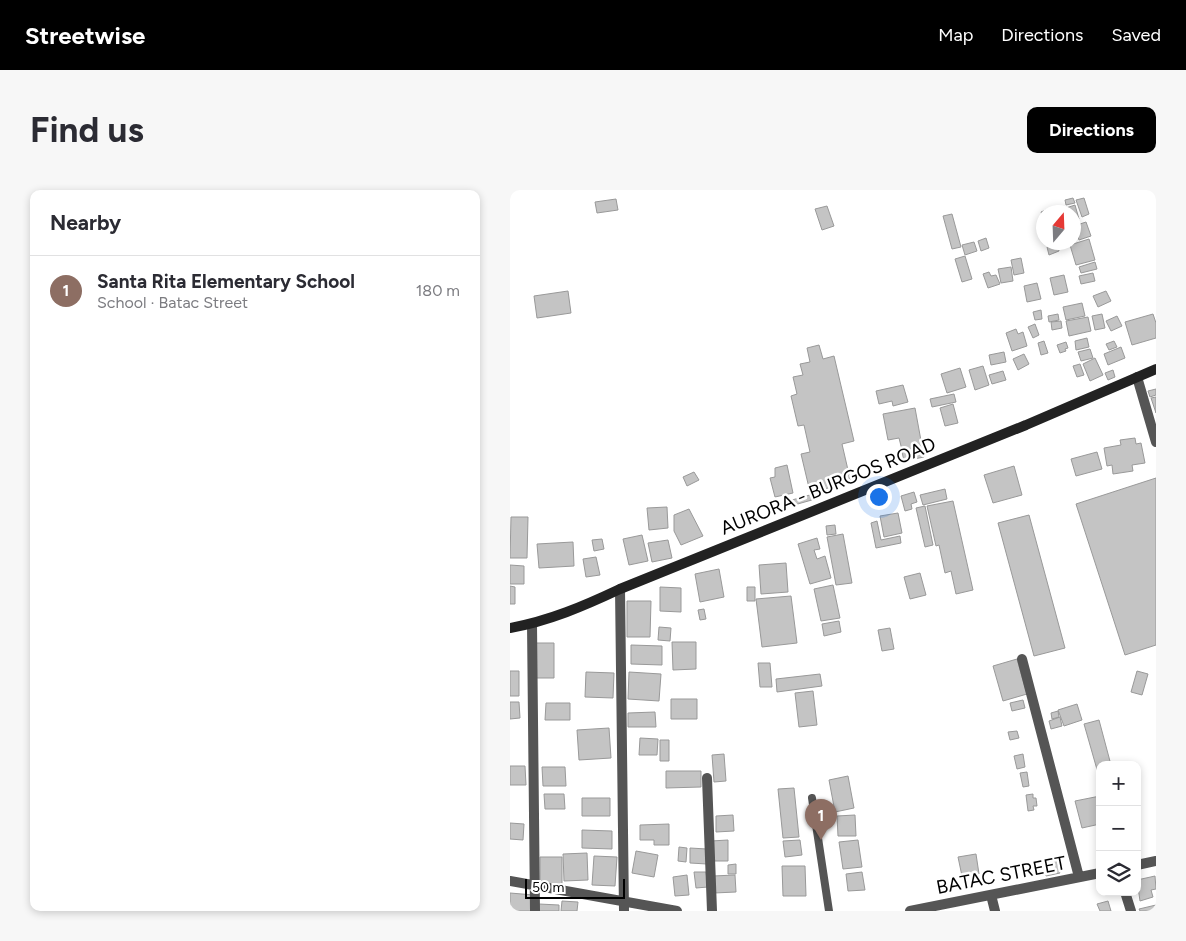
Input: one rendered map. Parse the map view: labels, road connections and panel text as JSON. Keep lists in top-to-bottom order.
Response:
{
  "streets": {
    "main road": ["AURORA - BURGOS ROAD"],
    "street": ["BATAC STREET"]
  },
  "scale_bar": "50 m",
  "north": "top",
  "page": {
    "header": "Streetwise",
    "nav": ["Map", "Directions", "Saved"],
    "buttons": "Directions",
    "title": "Find us",
    "heading": "Nearby",
    "list": [
      {
        "mark": "1",
        "name": "Santa Rita Elementary School",
        "note": "School · Batac Street",
        "value": "180 m"
      }
    ],
    "map_buttons": ["+", "−"],
    "pins": "1",
    "scale": "50 m"
  }
}
